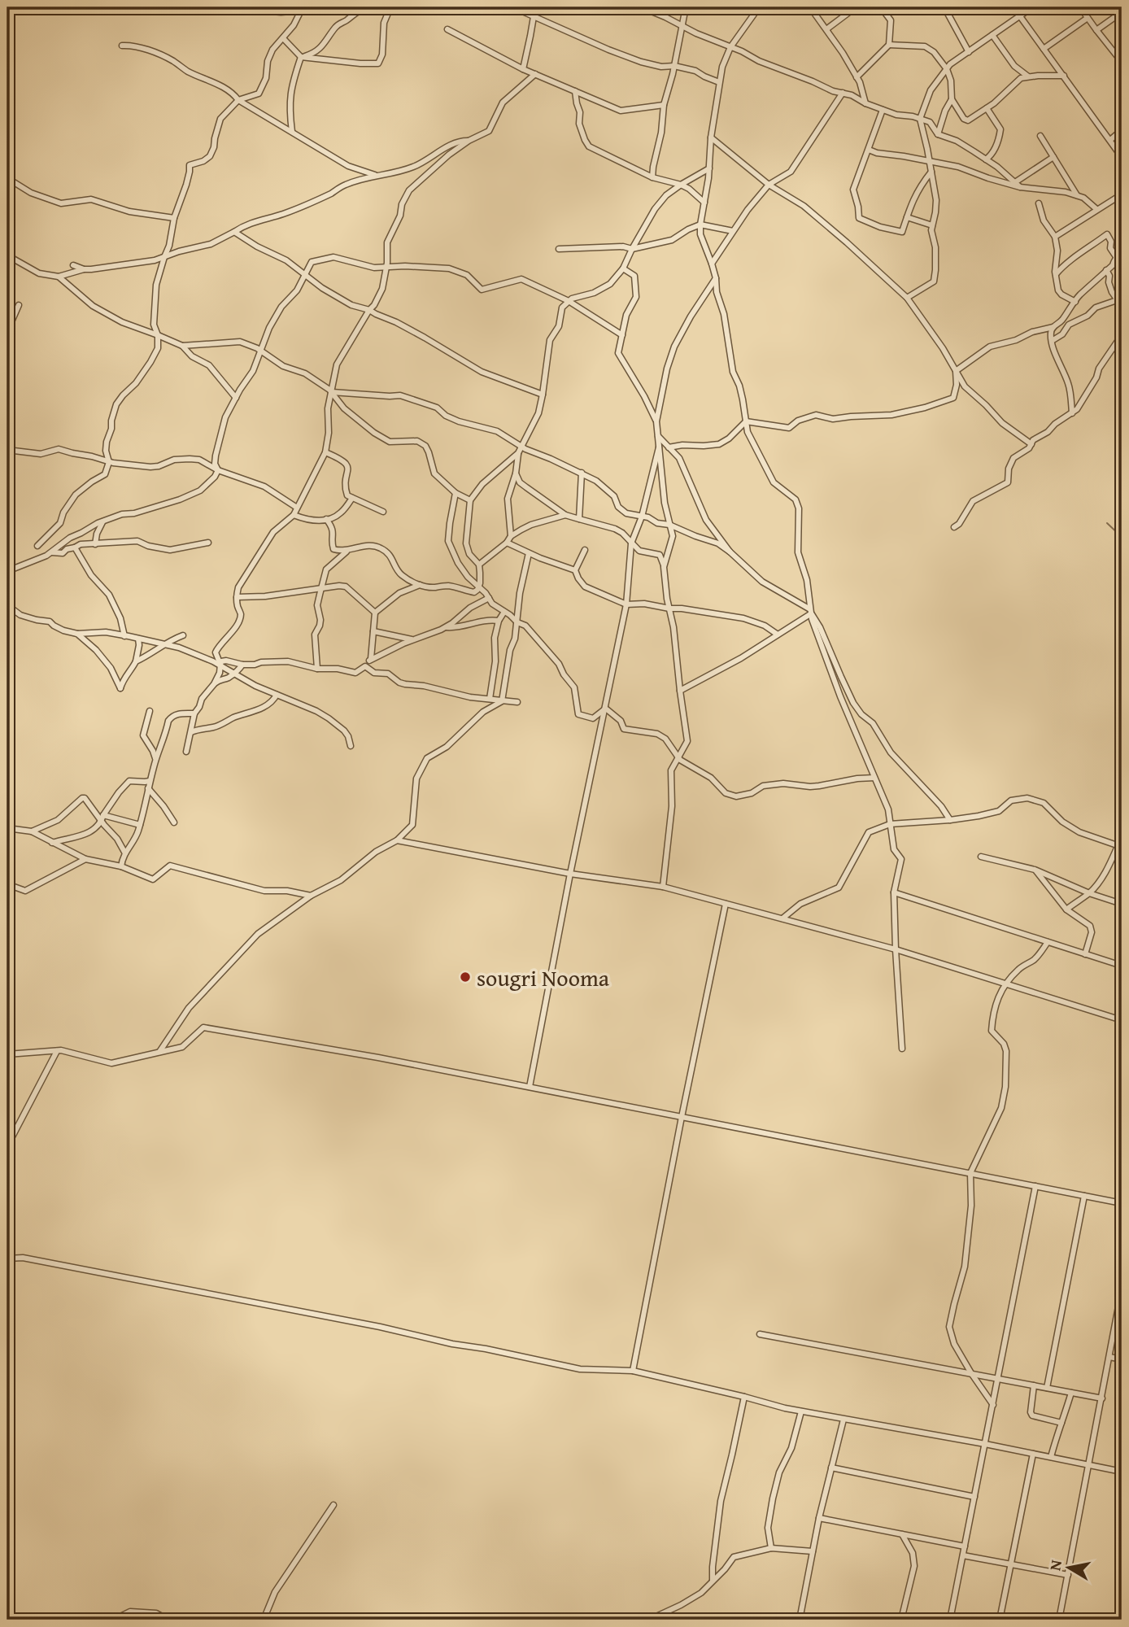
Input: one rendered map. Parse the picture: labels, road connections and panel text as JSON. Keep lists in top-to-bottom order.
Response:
{
  "places": ["sougri Nooma"],
  "north": "left"
}
